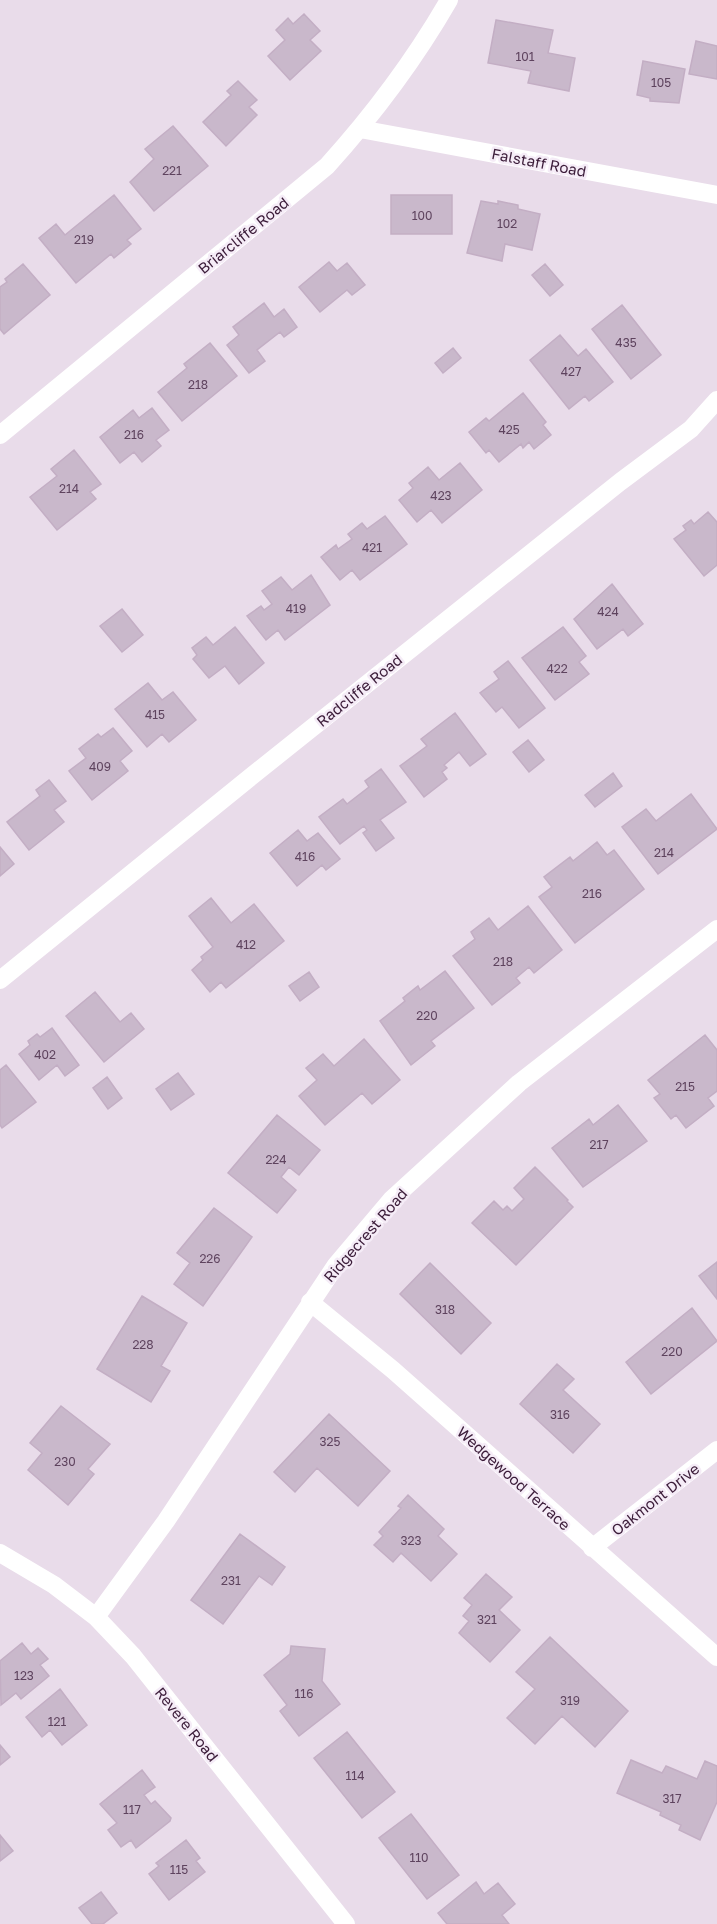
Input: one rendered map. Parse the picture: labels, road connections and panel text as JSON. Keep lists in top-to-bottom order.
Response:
{
  "streets": {
    "street": [
      "Falstaff Road",
      "Briarcliffe Road",
      "Radcliffe Road",
      "Ridgecrest Road",
      "Wedgewood Terrace",
      "Oakmont Drive",
      "Revere Road"
    ]
  },
  "crossings": [
    ["Falstaff Road", "Briarcliffe Road"],
    ["Ridgecrest Road", "Wedgewood Terrace"],
    ["Ridgecrest Road", "Revere Road"],
    ["Wedgewood Terrace", "Oakmont Drive"]
  ],
  "house_numbers": [
    "101",
    "105",
    "221",
    "100",
    "102",
    "219",
    "435",
    "427",
    "218",
    "425",
    "216",
    "214",
    "423",
    "421",
    "419",
    "424",
    "422",
    "415",
    "409",
    "214",
    "416",
    "216",
    "412",
    "218",
    "220",
    "402",
    "215",
    "217",
    "224",
    "226",
    "318",
    "228",
    "220",
    "316",
    "325",
    "230",
    "323",
    "231",
    "321",
    "123",
    "116",
    "319",
    "121",
    "114",
    "317",
    "117",
    "110",
    "115"
  ]
}
